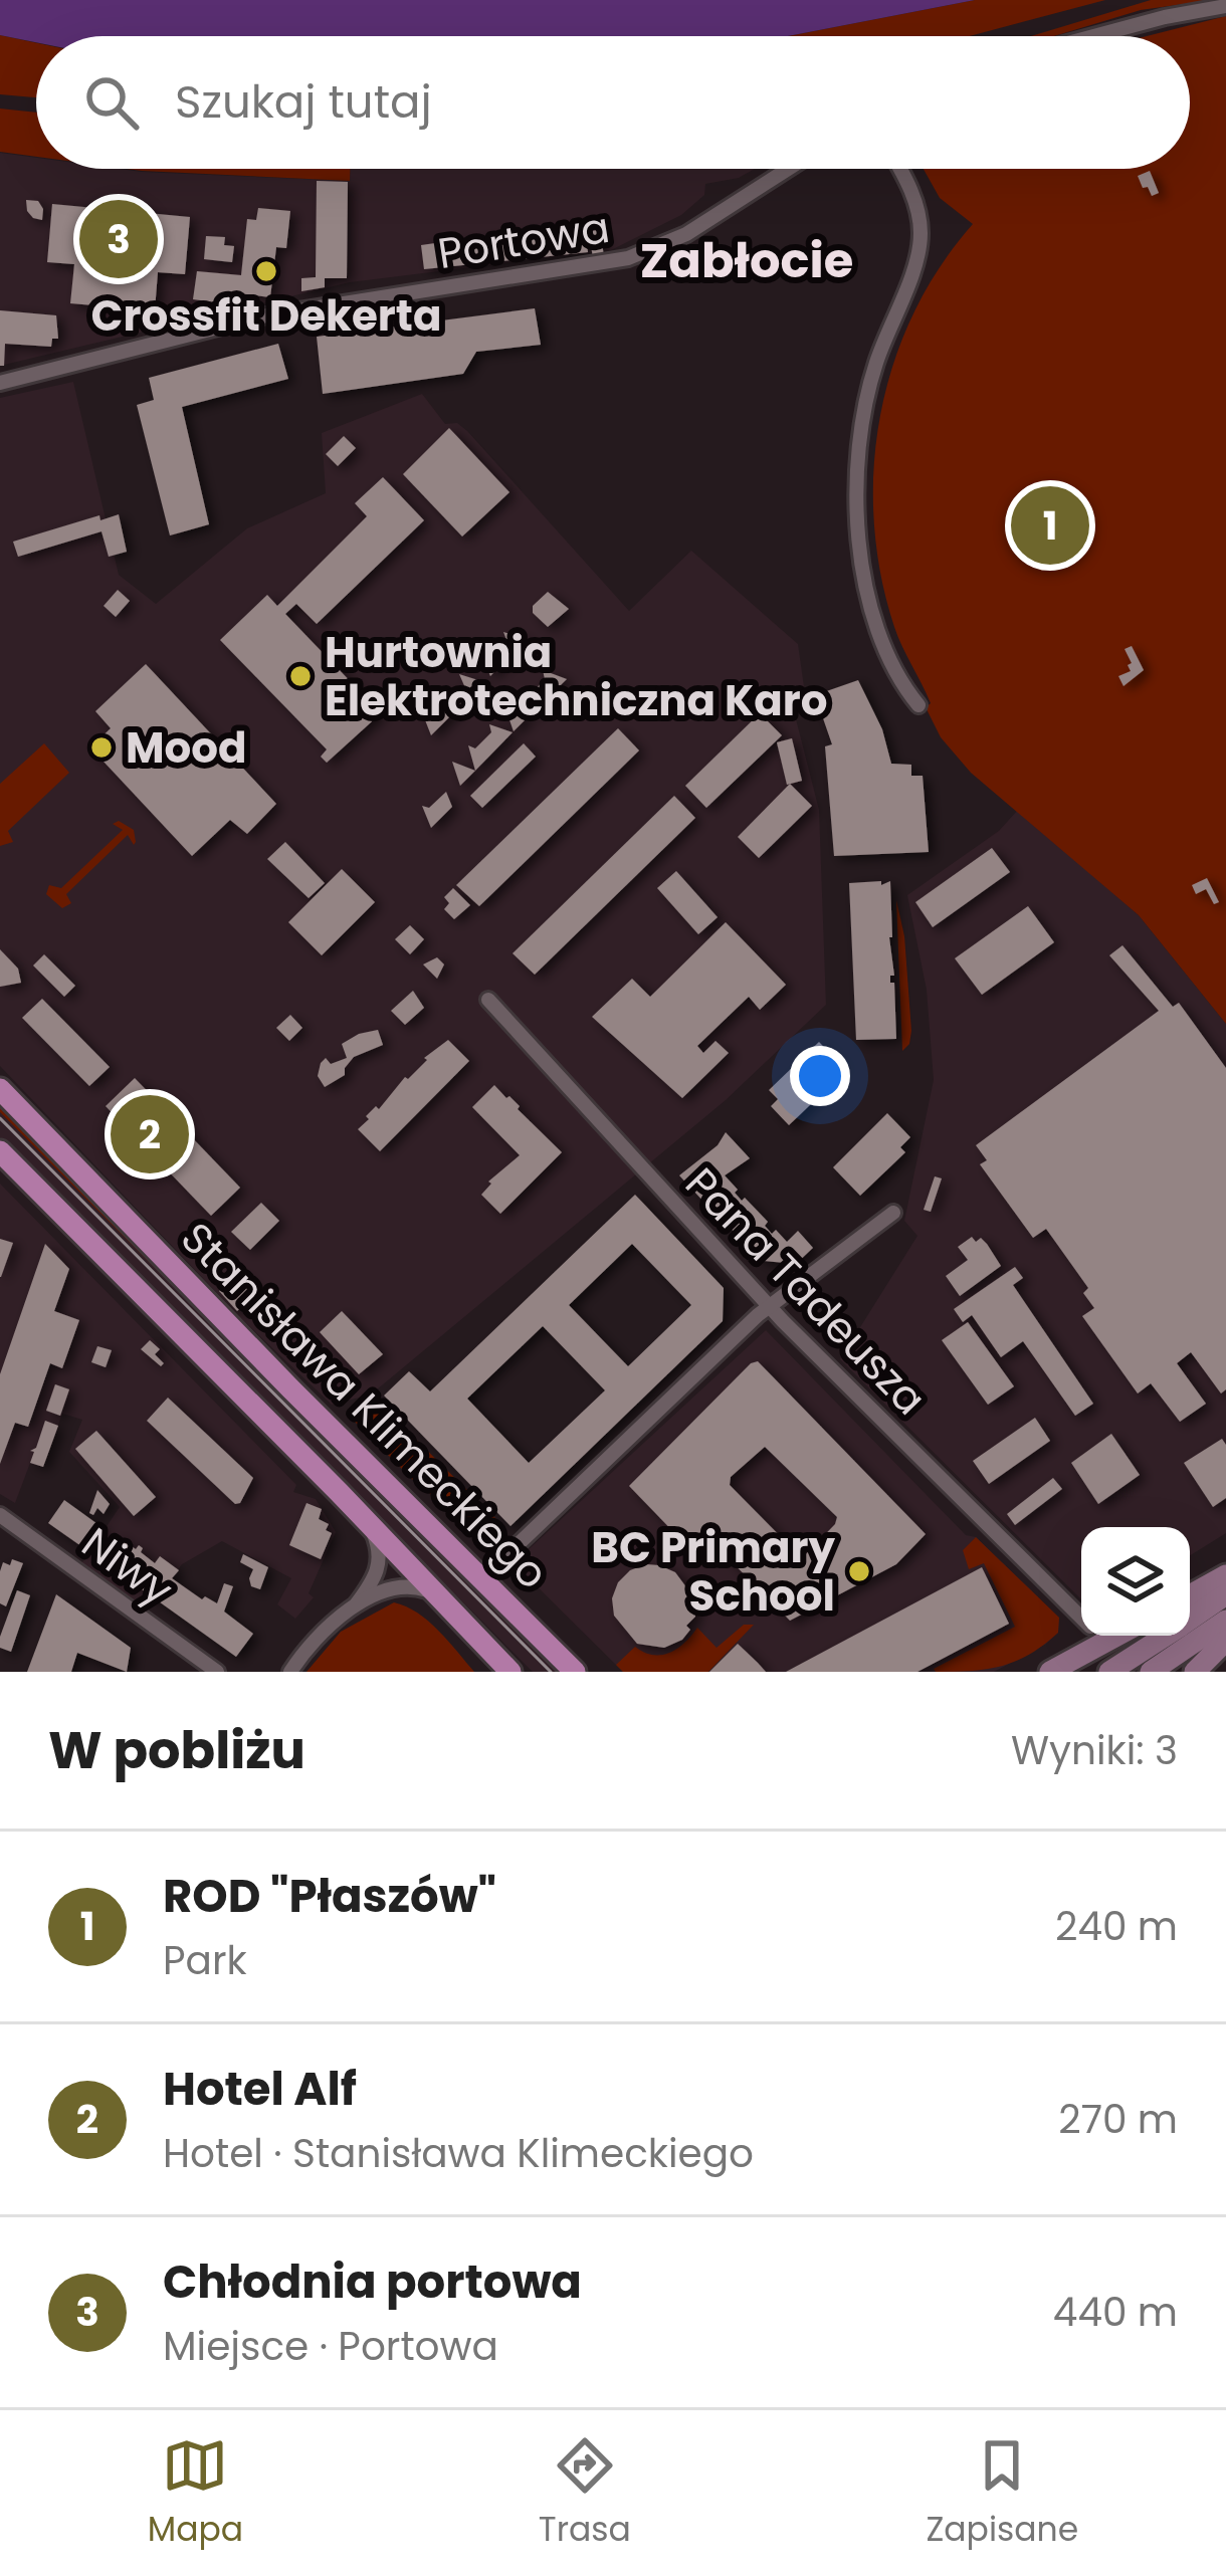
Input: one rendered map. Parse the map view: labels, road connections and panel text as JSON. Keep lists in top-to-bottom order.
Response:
{
  "streets": {
    "main road": ["Stanisława Klimeckiego"],
    "street": ["Portowa", "Pana Tadeusza", "Niwy"]
  },
  "districts": ["Zabłocie"],
  "places": [
    "Crossfit Dekerta",
    "Hurtownia Elektrotechniczna Karo",
    "Mood",
    "BC Primary School"
  ],
  "page": {
    "search": "Szukaj tutaj",
    "pins": ["3", "1", "2"],
    "heading": ["W pobliżu", "Wyniki: 3"],
    "list": [
      {
        "mark": "1",
        "name": "ROD \"Płaszów\"",
        "note": "Park",
        "value": "240 m"
      },
      {
        "mark": "2",
        "name": "Hotel Alf",
        "note": "Hotel · Stanisława Klimeckiego",
        "value": "270 m"
      },
      {
        "mark": "3",
        "name": "Chłodnia portowa",
        "note": "Miejsce · Portowa",
        "value": "440 m"
      }
    ],
    "nav": ["Mapa", "Trasa", "Zapisane"]
  }
}
